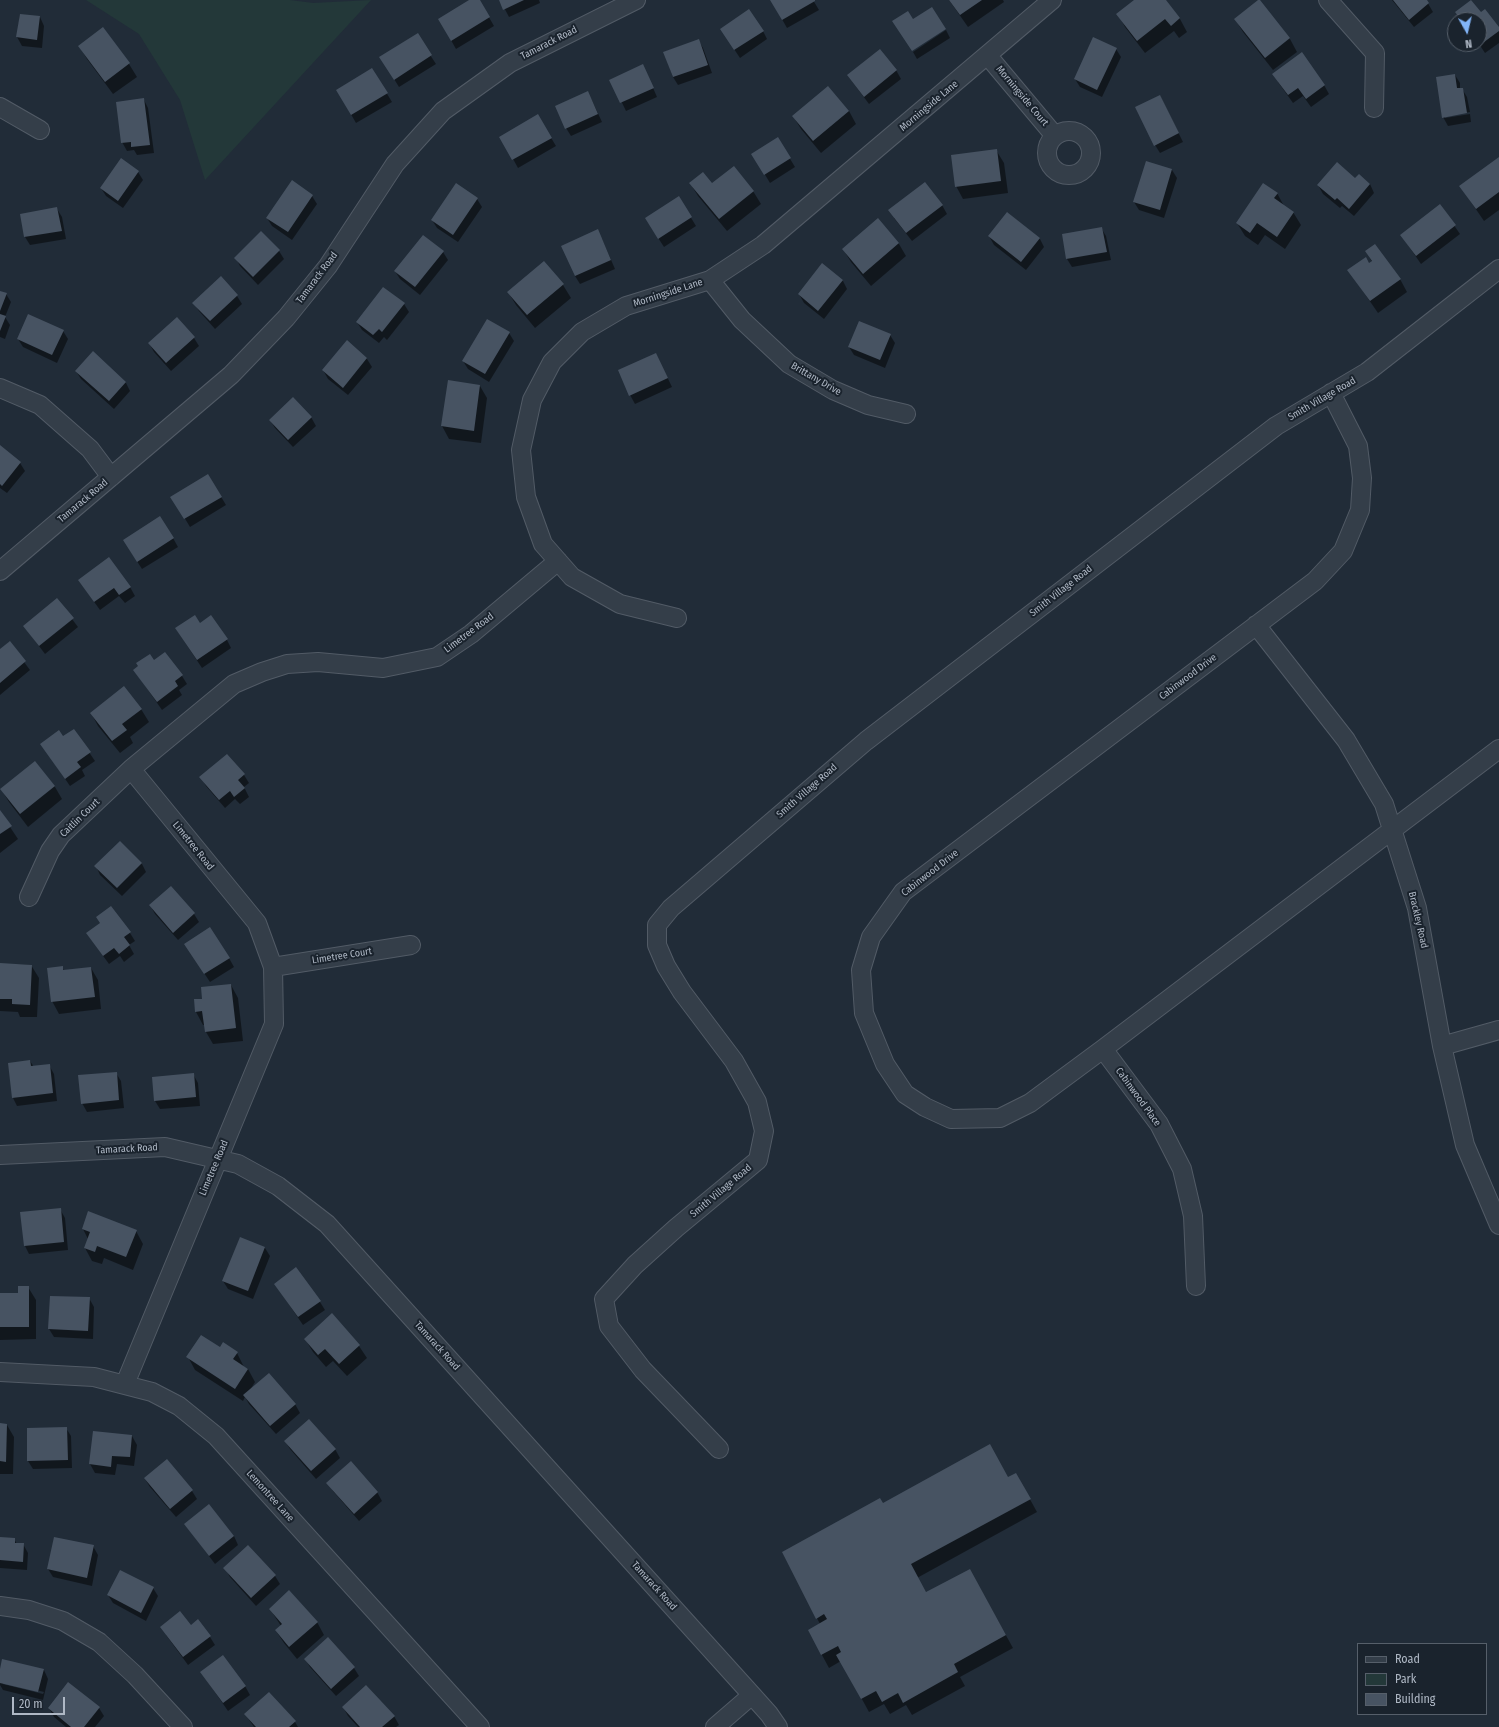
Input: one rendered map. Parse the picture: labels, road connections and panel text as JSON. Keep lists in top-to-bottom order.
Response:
{
  "streets": {
    "street": [
      "Tamarack Road",
      "Morningside Court",
      "Morningside Lane",
      "Brittany Drive",
      "Smith Village Road",
      "Limetree Road",
      "Cabinwood Drive",
      "Caitlin Court",
      "Brackley Road",
      "Limetree Court",
      "Cabinwood Place",
      "Lemontree Lane"
    ]
  },
  "crossings": [
    ["Tamarack Road", "Limetree Road"],
    ["Morningside Court", "Morningside Lane"],
    ["Morningside Lane", "Brittany Drive"],
    ["Morningside Lane", "Limetree Road"],
    ["Smith Village Road", "Cabinwood Drive"],
    ["Limetree Road", "Caitlin Court"],
    ["Limetree Road", "Limetree Court"],
    ["Limetree Road", "Lemontree Lane"],
    ["Cabinwood Drive", "Brackley Road"],
    ["Cabinwood Drive", "Cabinwood Place"]
  ],
  "legend": ["Road", "Park", "Building"],
  "scale_bar": "20 m",
  "north": "bottom"
}
